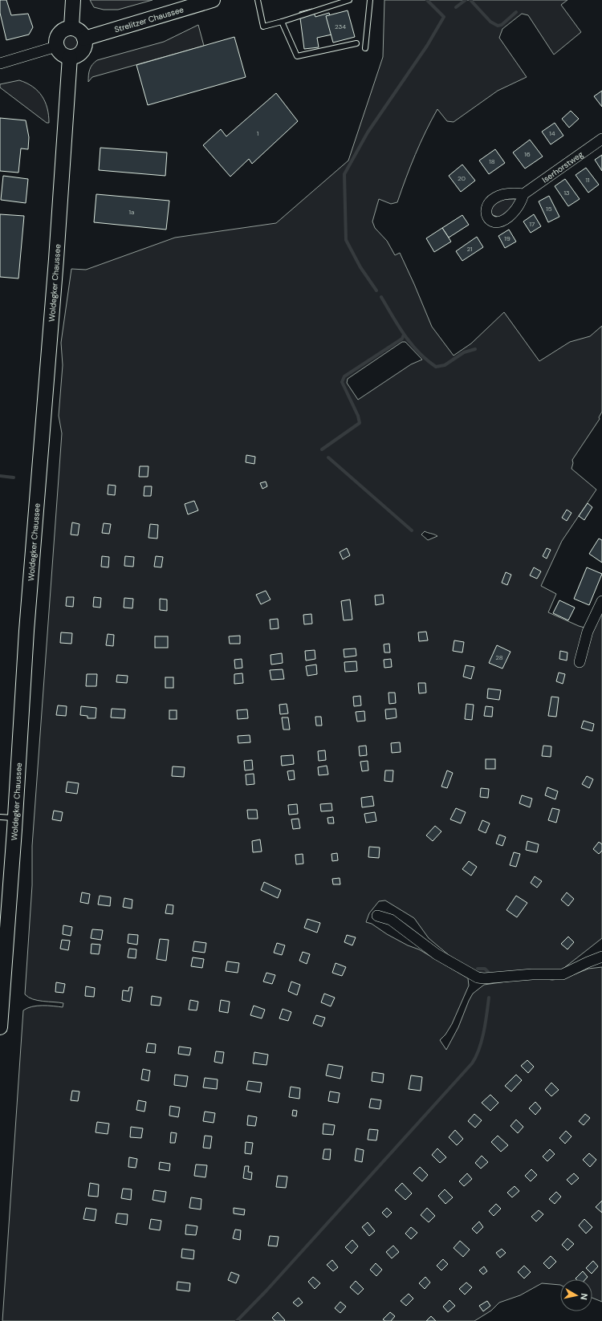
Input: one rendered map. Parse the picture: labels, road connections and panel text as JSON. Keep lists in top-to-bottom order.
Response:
{
  "streets": {
    "main road": ["Strelitzer Chaussee", "Woldegker Chaussee"],
    "street": ["Iserhorstweg"]
  },
  "crossings": [
    ["Strelitzer Chaussee", "Woldegker Chaussee"]
  ],
  "house_numbers": [
    "234",
    "1",
    "14",
    "16",
    "18",
    "20",
    "11",
    "13",
    "15",
    "1a",
    "17",
    "19",
    "21",
    "28"
  ],
  "north": "right"
}
